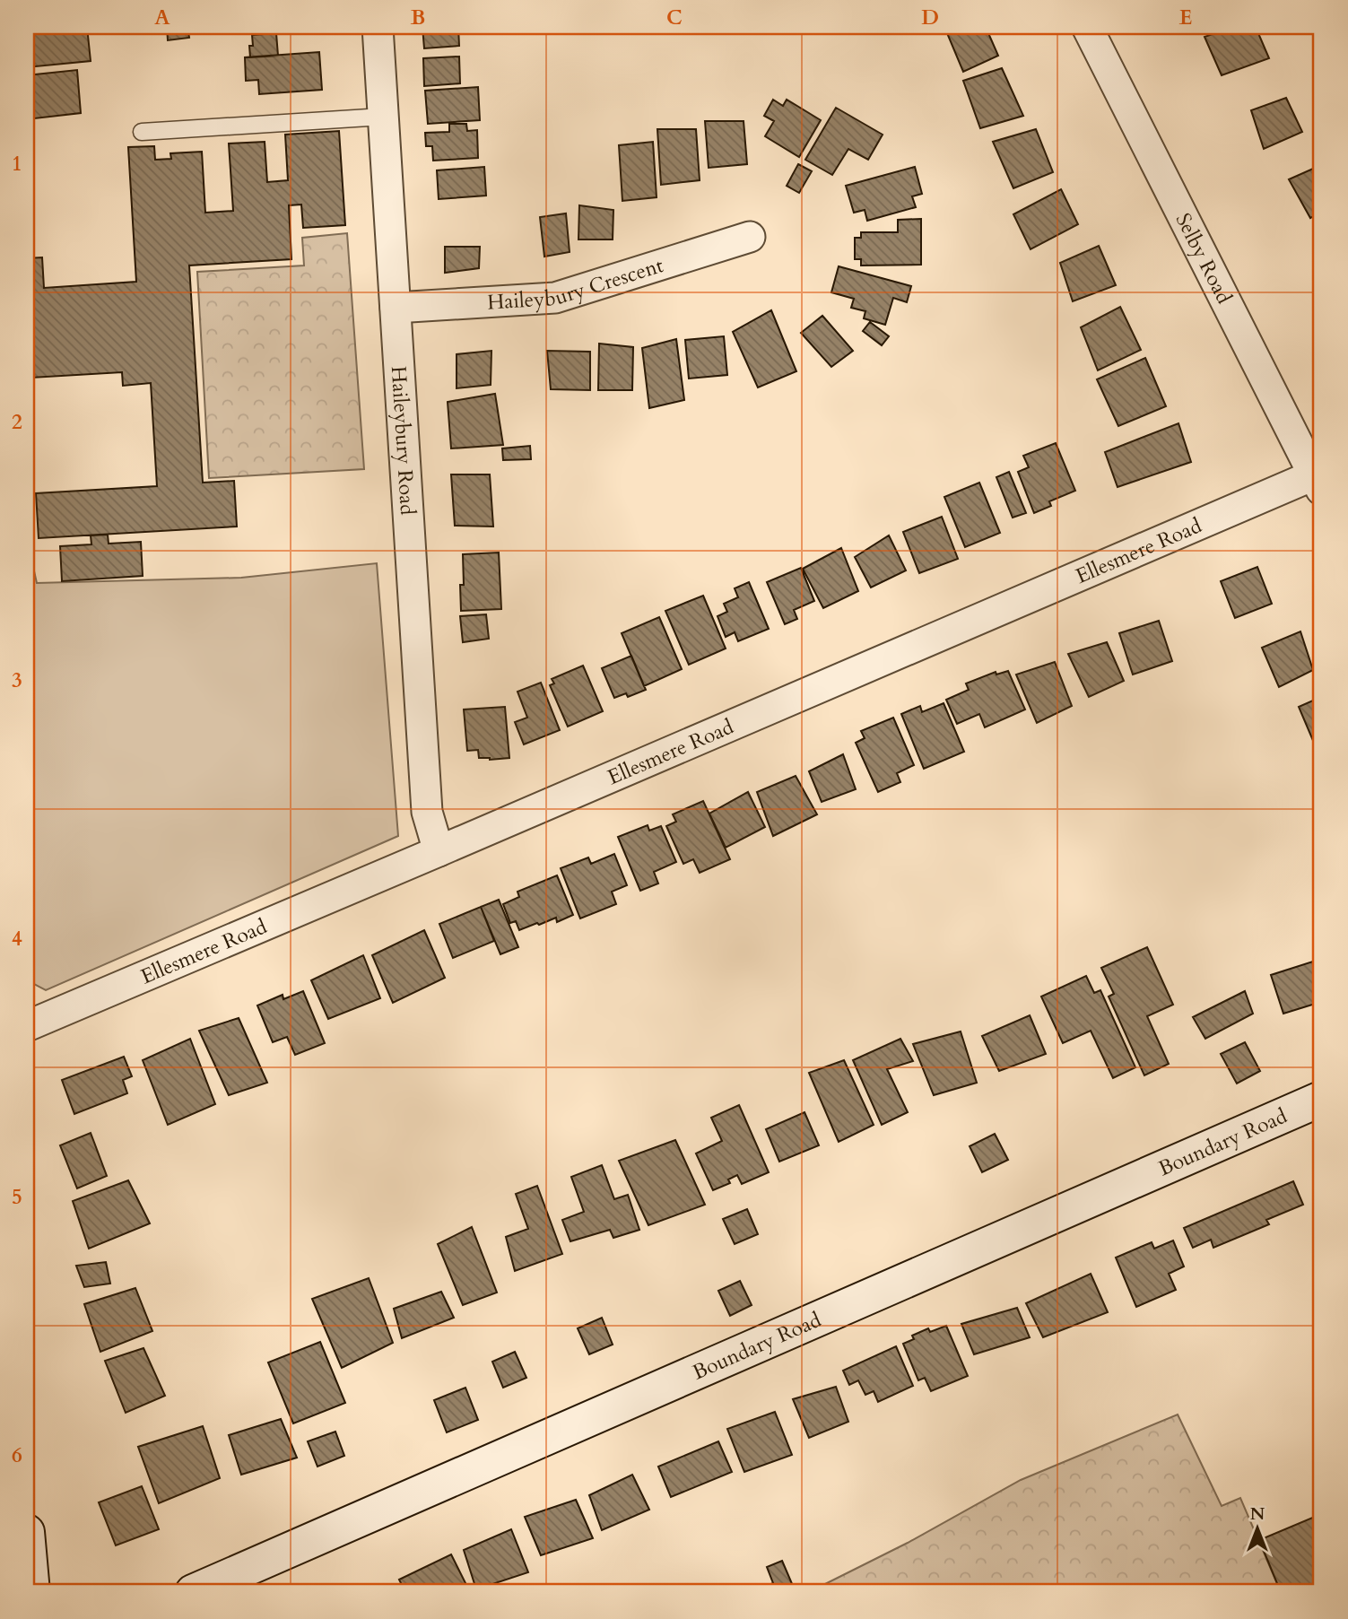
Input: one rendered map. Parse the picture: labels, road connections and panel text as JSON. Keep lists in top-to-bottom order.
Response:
{
  "streets": {
    "street": [
      "Selby Road",
      "Haileybury Crescent",
      "Haileybury Road",
      "Ellesmere Road",
      "Boundary Road"
    ]
  },
  "crossings": [
    ["Selby Road", "Ellesmere Road"],
    ["Haileybury Crescent", "Haileybury Road"],
    ["Haileybury Road", "Ellesmere Road"]
  ],
  "north": "top",
  "grid": {
    "columns": [
      "A",
      "B",
      "C",
      "D",
      "E"
    ],
    "rows": [
      "1",
      "2",
      "3",
      "4",
      "5",
      "6"
    ]
  }
}
